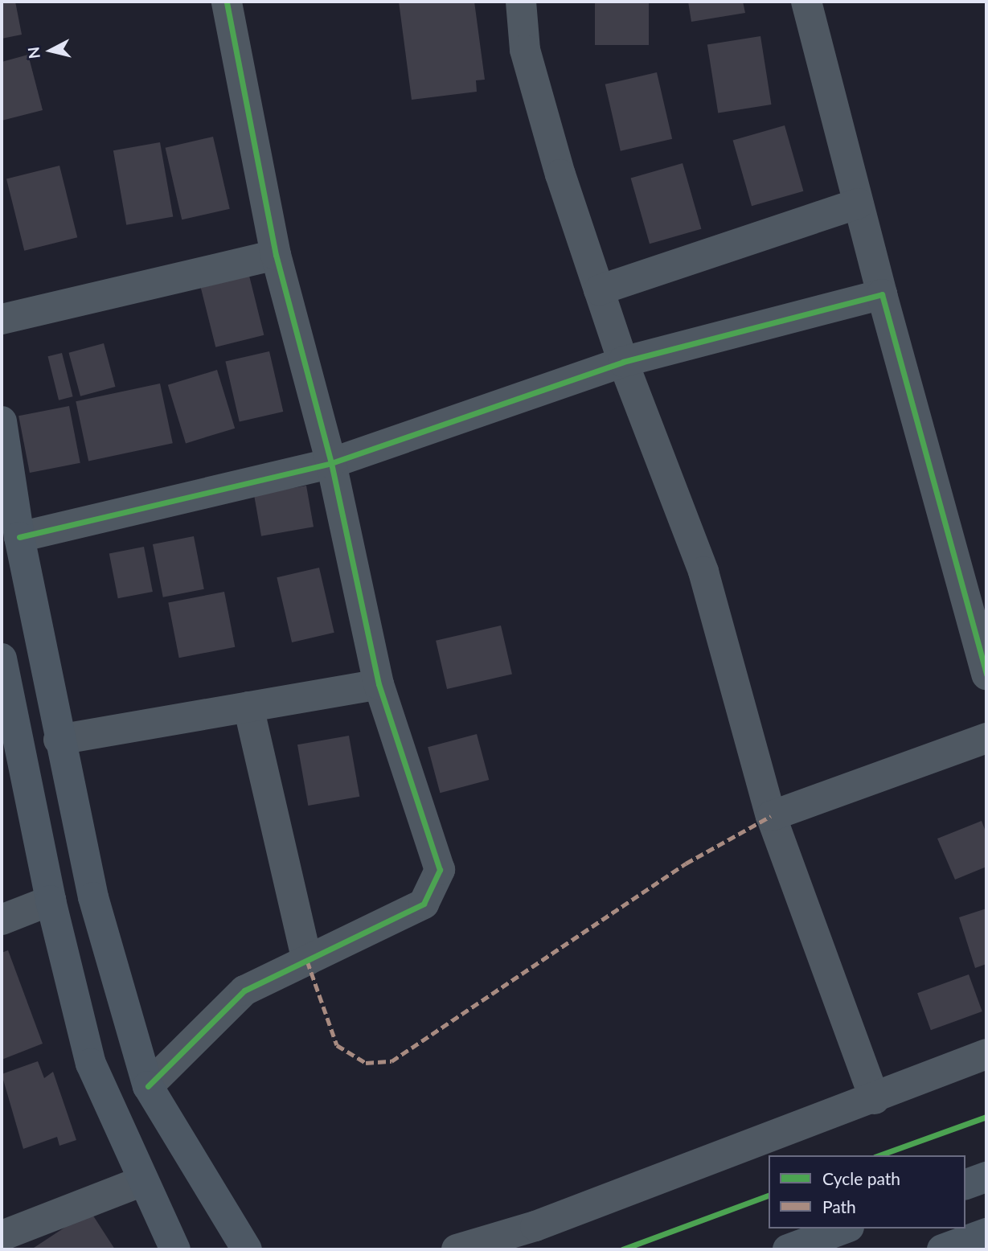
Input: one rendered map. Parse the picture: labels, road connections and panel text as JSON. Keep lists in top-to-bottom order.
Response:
{
  "legend": ["Cycle path", "Path"],
  "north": "left"
}
